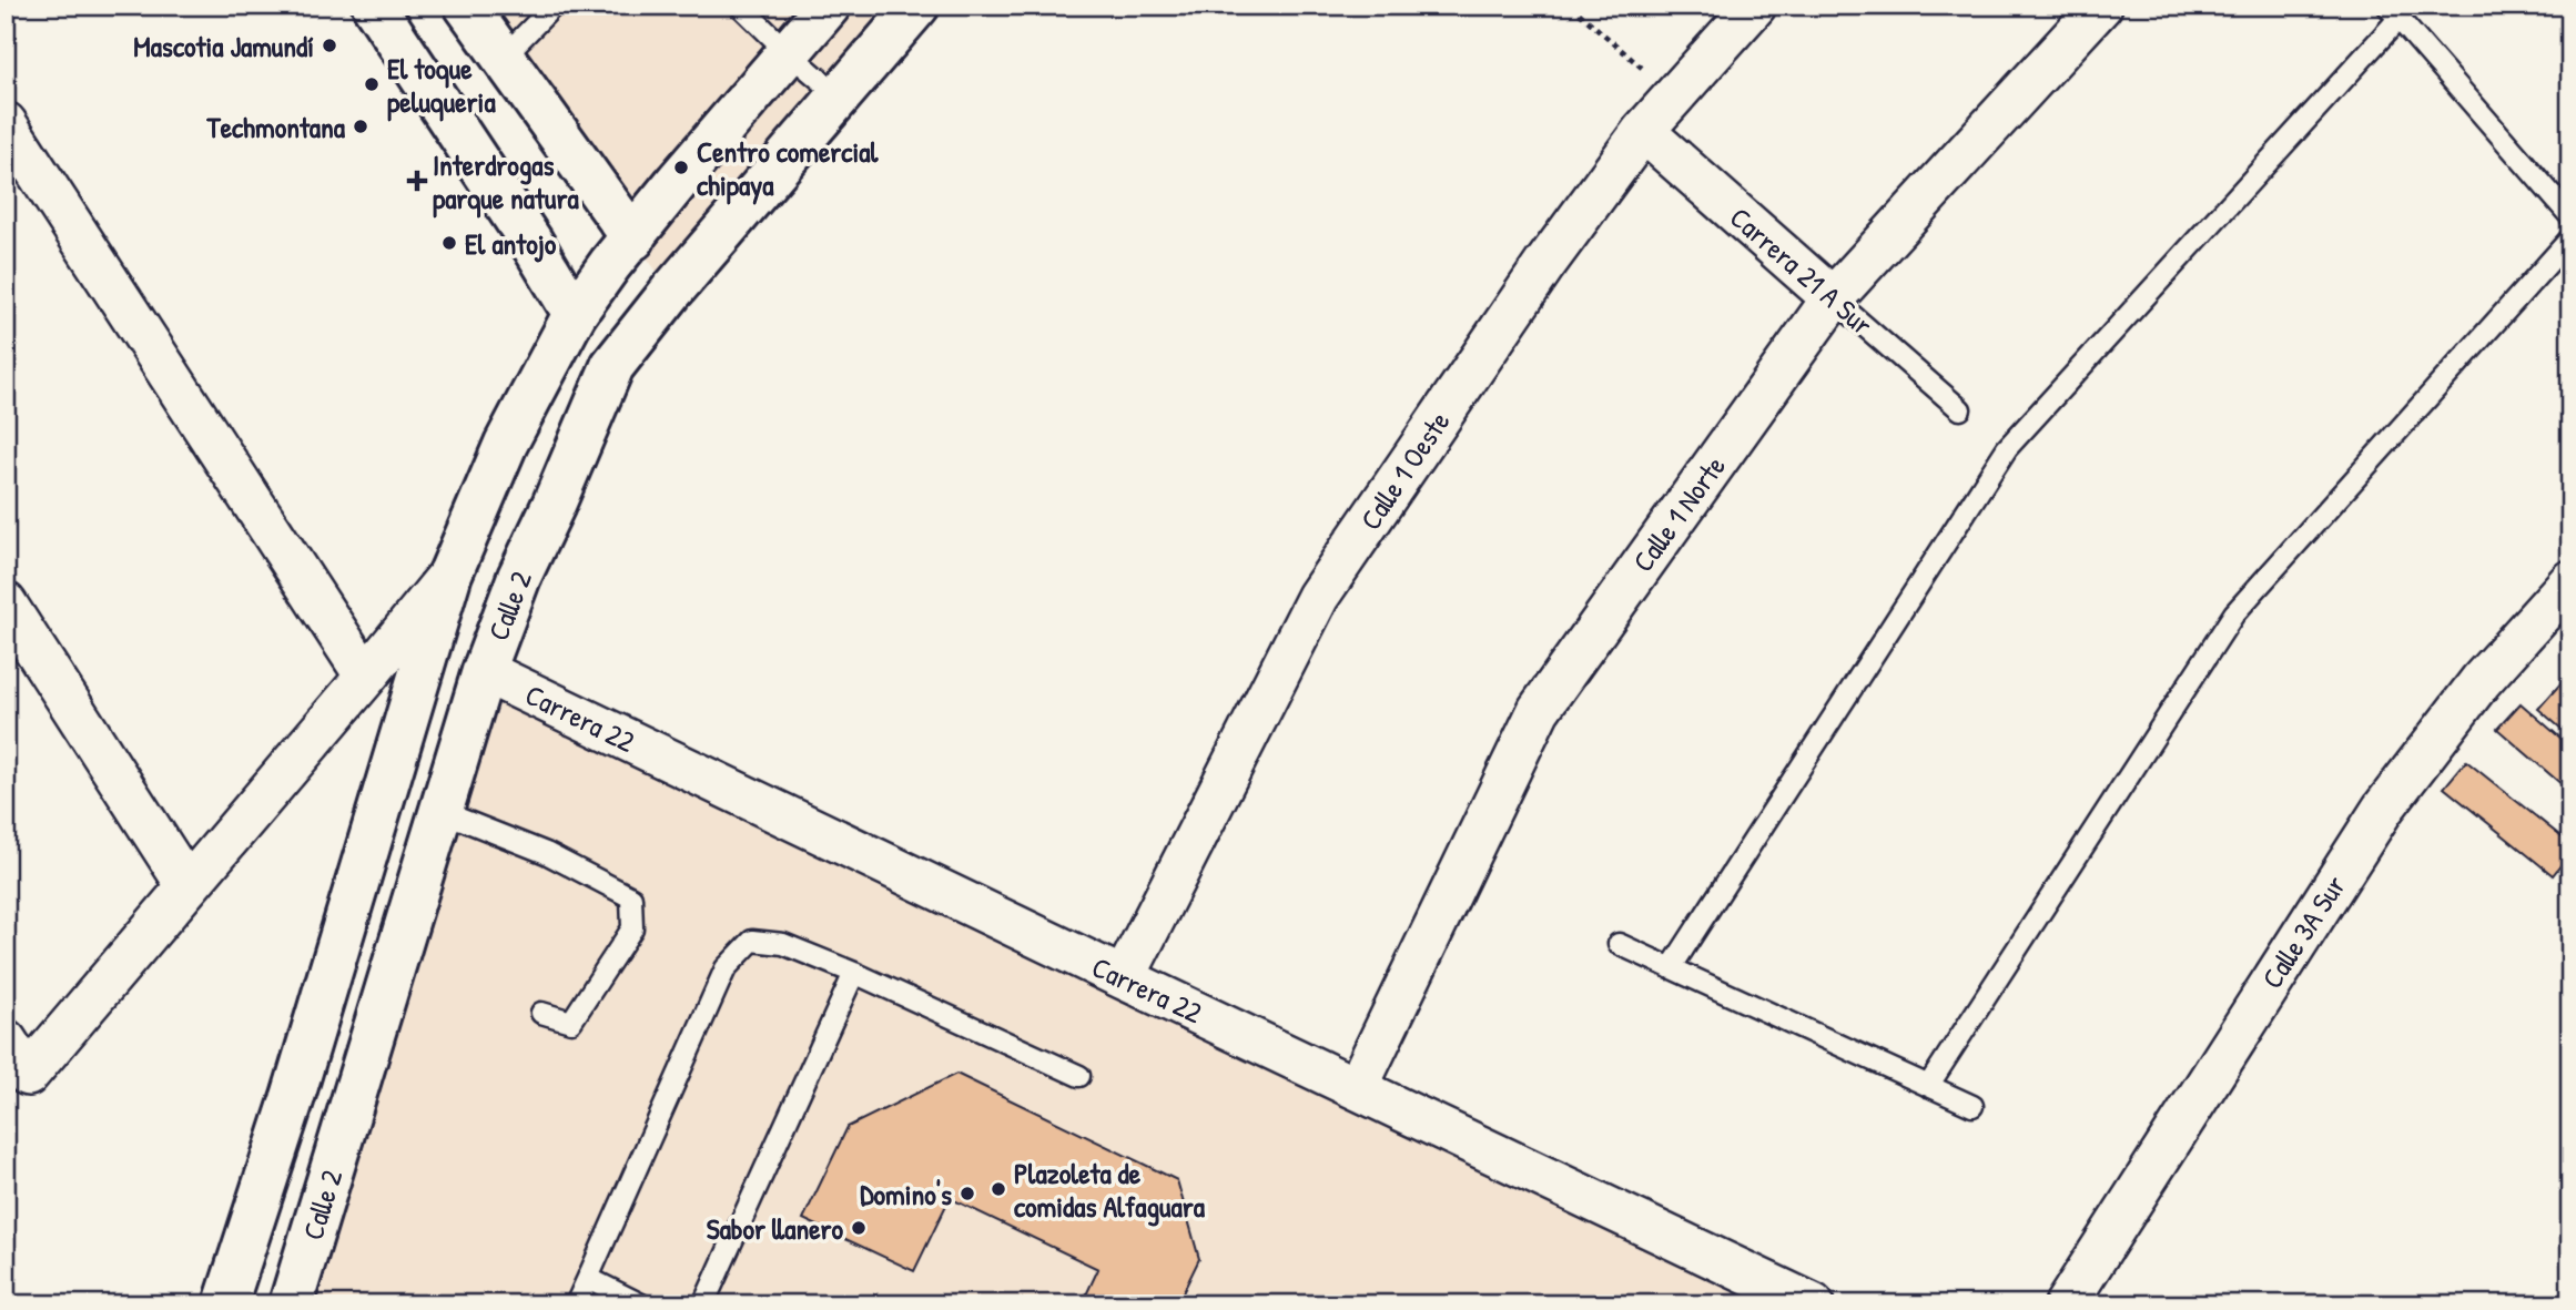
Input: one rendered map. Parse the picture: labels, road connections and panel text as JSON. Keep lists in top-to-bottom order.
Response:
{
  "streets": {
    "main road": ["Calle 2"],
    "street": [
      "Carrera 21 A Sur",
      "Calle 1 Oeste",
      "Calle 1 Norte",
      "Carrera 22",
      "Calle 3A Sur"
    ]
  },
  "crossings": [
    ["Carrera 21 A Sur", "Calle 1 Oeste"],
    ["Carrera 21 A Sur", "Calle 1 Norte"],
    ["Calle 1 Oeste", "Carrera 22"],
    ["Calle 1 Norte", "Carrera 22"],
    ["Calle 2", "Carrera 22"]
  ],
  "places": {
    "other": [
      "Mascotia Jamundí",
      "El toque peluqueria",
      "Techmontana",
      "Centro comercial chipaya",
      "El antojo",
      "Plazoleta de comidas Alfaguara",
      "Domino's",
      "Sabor llanero"
    ],
    "health": ["Interdrogas parque natura"]
  }
}
